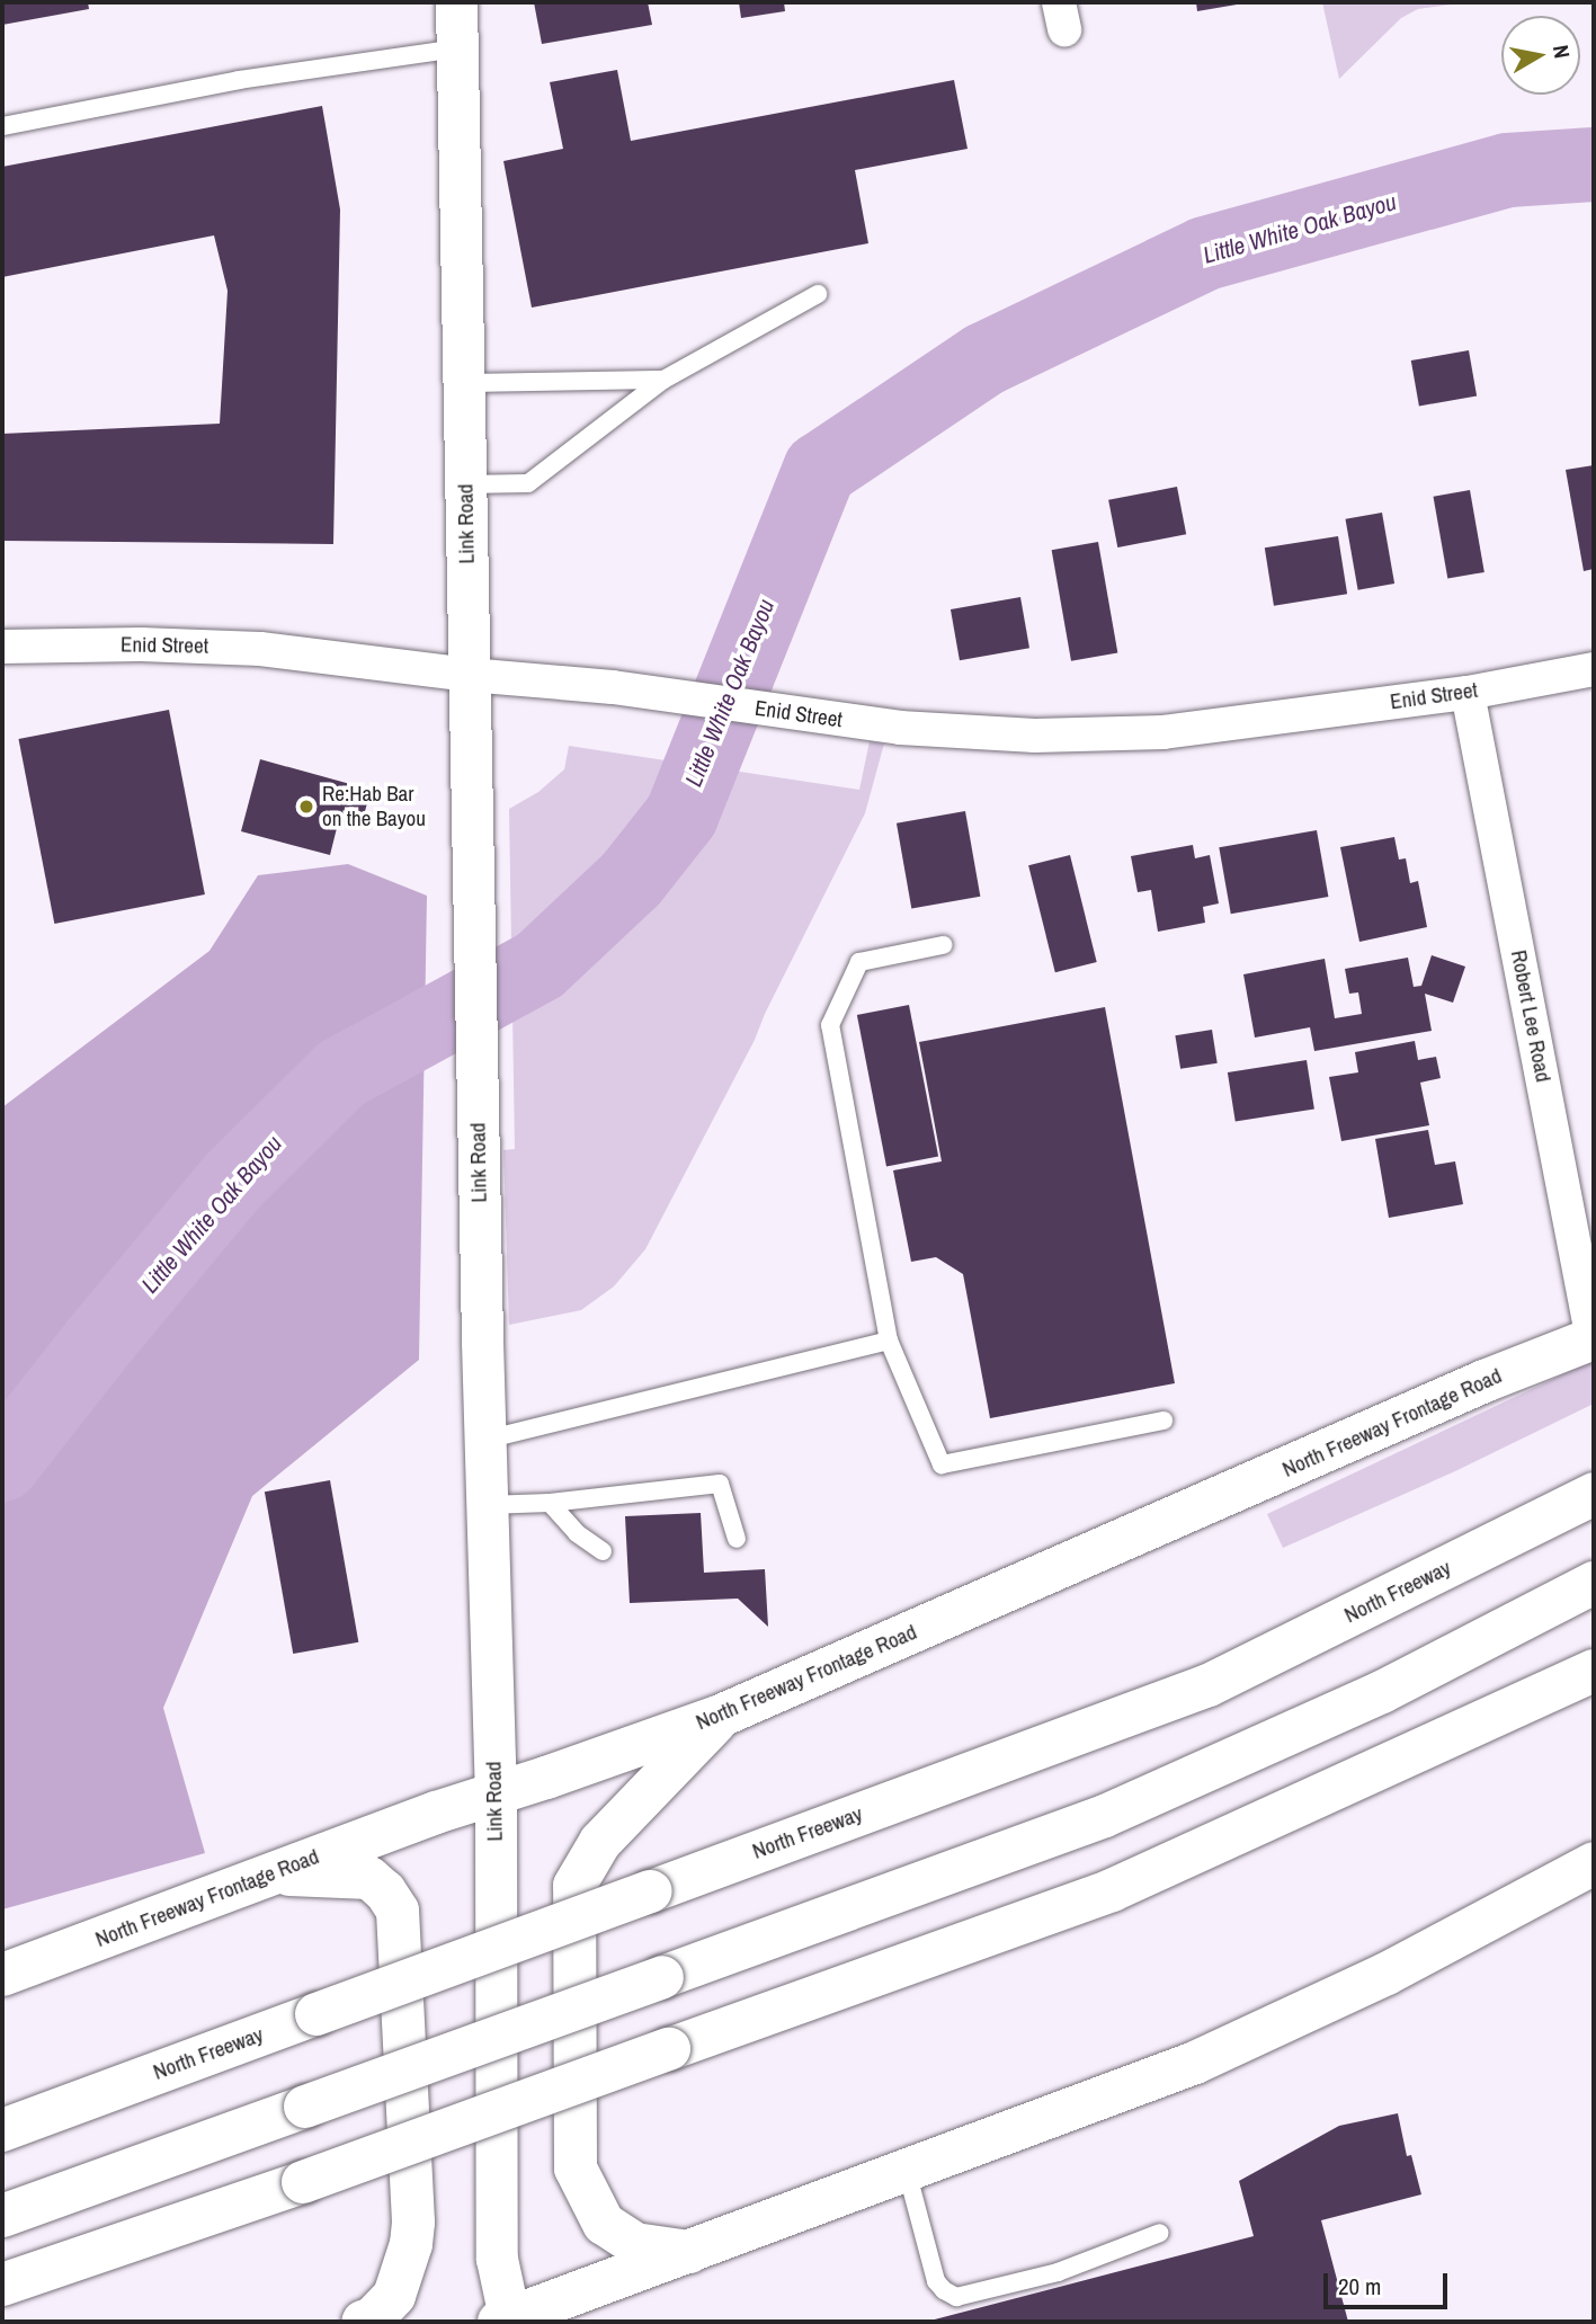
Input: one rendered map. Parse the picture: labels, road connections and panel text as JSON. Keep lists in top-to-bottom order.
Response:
{
  "streets": {
    "main road": ["North Freeway Frontage Road", "North Freeway"],
    "street": ["Link Road", "Enid Street", "Robert Lee Road"]
  },
  "crossings": [
    ["Link Road", "Enid Street"],
    ["Link Road", "North Freeway Frontage Road"],
    ["Enid Street", "Robert Lee Road"],
    ["Robert Lee Road", "North Freeway Frontage Road"]
  ],
  "water": ["Little White Oak Bayou"],
  "places": ["Re:Hab Bar on the Bayou"],
  "scale_bar": "20 m",
  "north": "right"
}
